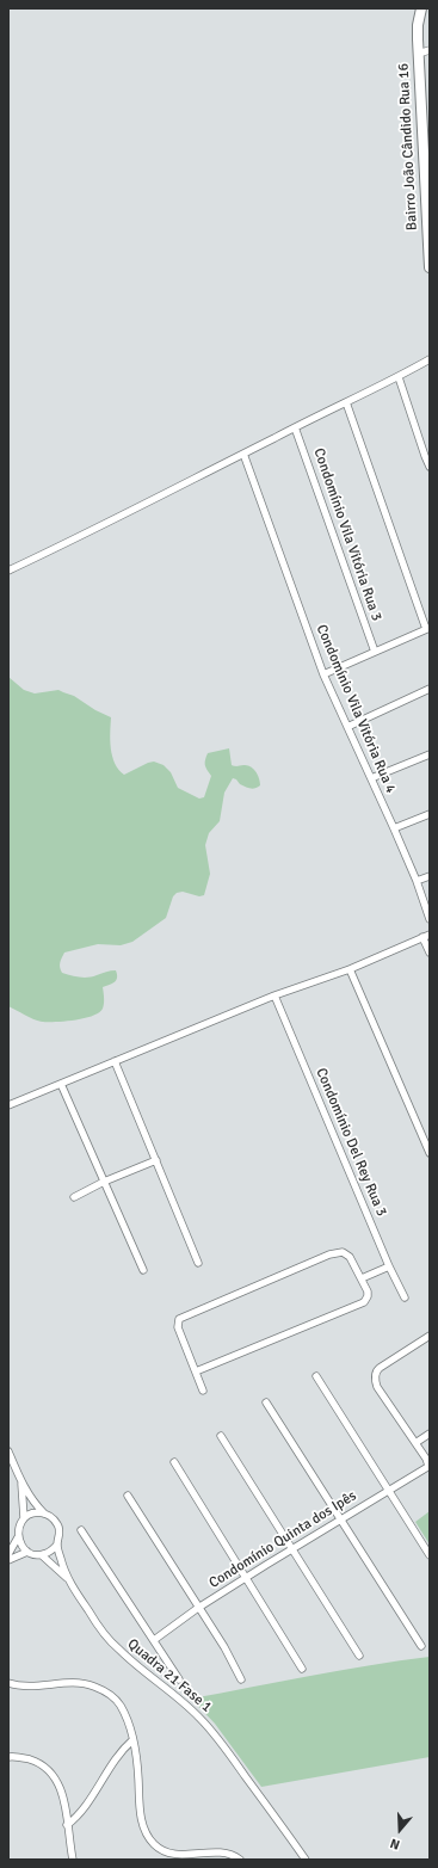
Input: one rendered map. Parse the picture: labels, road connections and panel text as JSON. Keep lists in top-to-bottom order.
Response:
{
  "streets": {
    "street": [
      "Bairro João Cândido Rua 16",
      "Condomínio Vila Vitória Rua 3",
      "Condomínio Vila Vitória Rua 4",
      "Condomínio Del Rey Rua 3",
      "Condomínio Quinta dos Ipês",
      "Quadra 21 Fase 1"
    ]
  },
  "north": "bottom"
}
